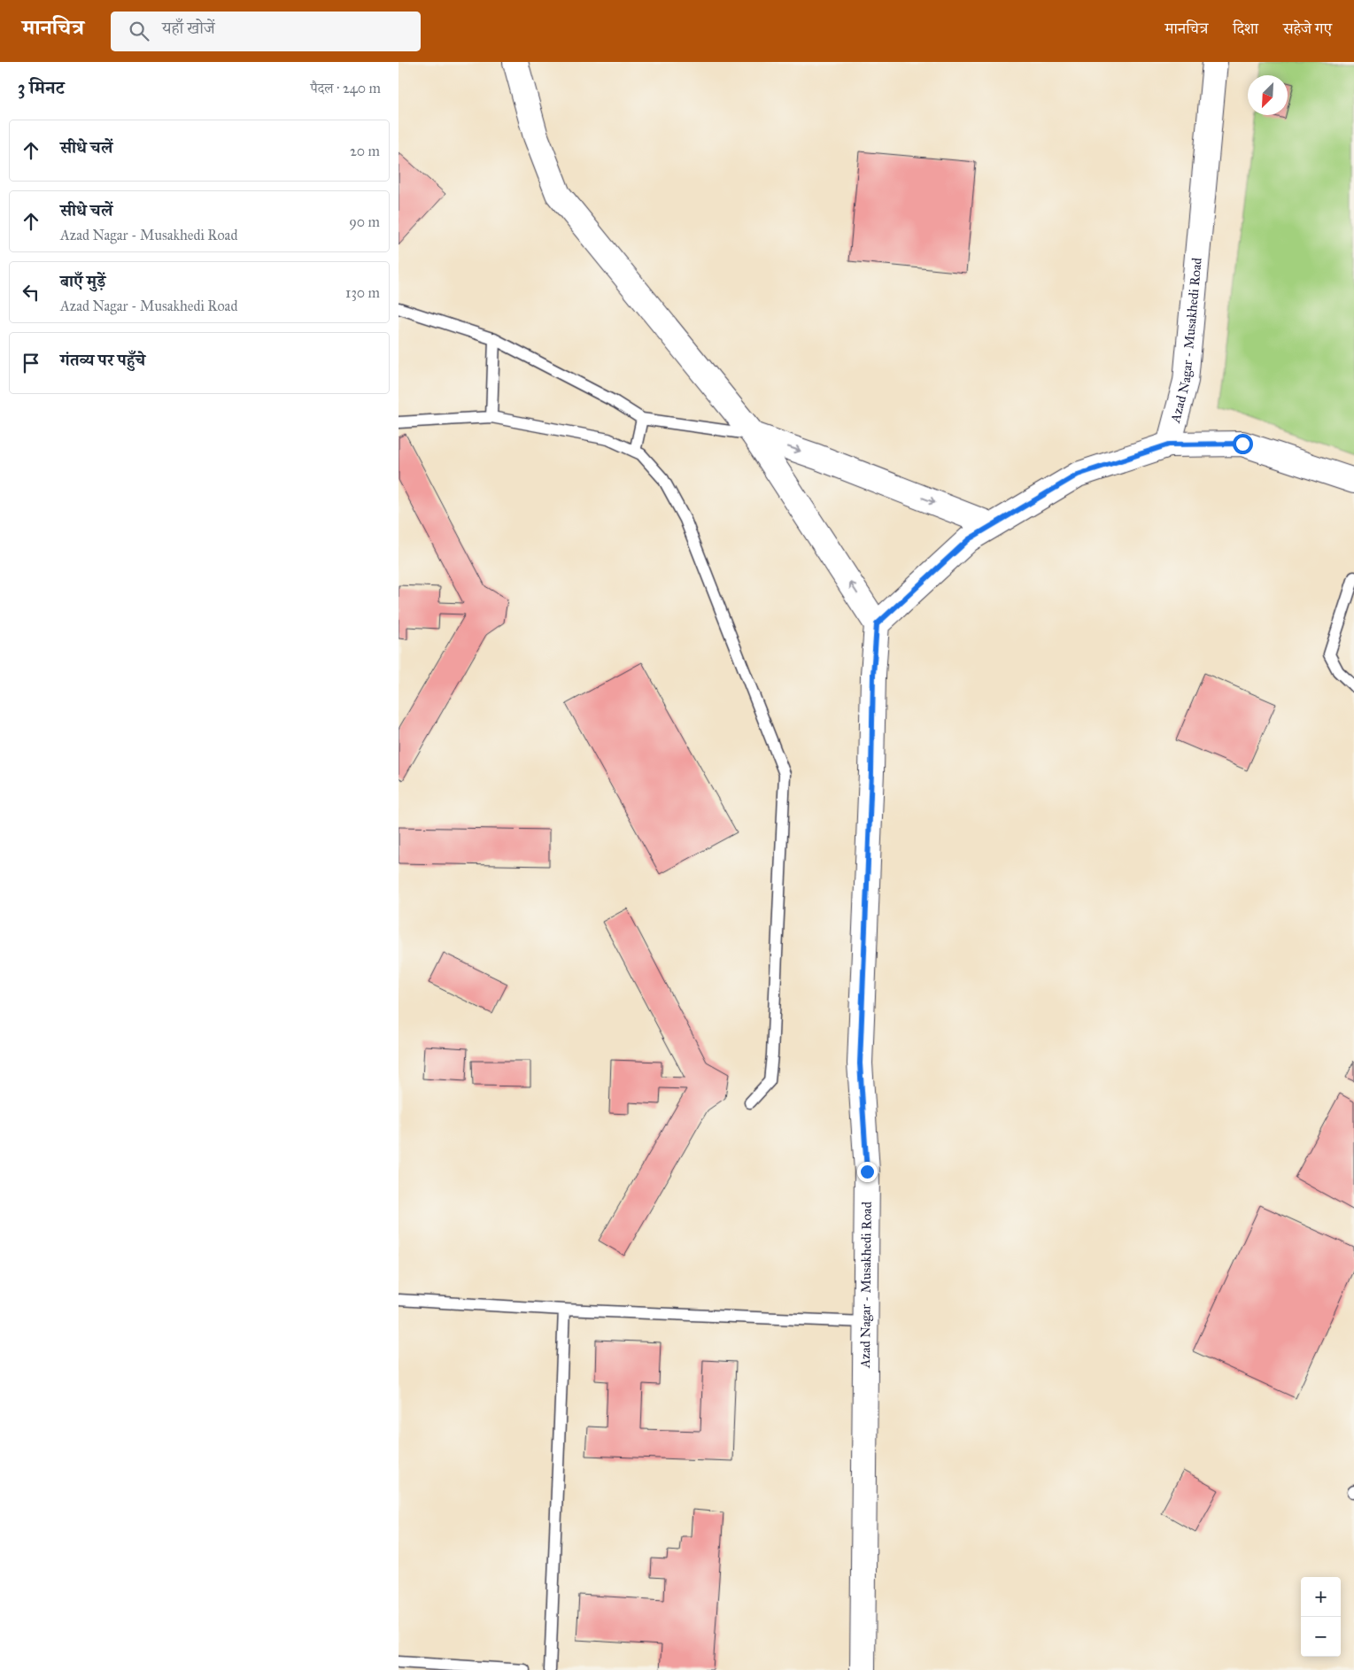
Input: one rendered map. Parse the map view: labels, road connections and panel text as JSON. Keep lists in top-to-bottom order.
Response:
{
  "streets": {
    "street": ["Azad Nagar - Musakhedi Road"]
  },
  "north": "bottom left",
  "page": {
    "header": "मानचित्र",
    "search": "यहाँ खोजें",
    "nav": ["मानचित्र", "दिशा", "सहेजे गए"],
    "heading": ["3 मिनट", "पैदल · 240 m"],
    "list": [
      ["सीधे चलें", "20 m"],
      ["सीधे चलें", "Azad Nagar - Musakhedi Road", "90 m"],
      ["बाएँ मुड़ें", "Azad Nagar - Musakhedi Road", "130 m"],
      "गंतव्य पर पहुँचे"
    ],
    "map_buttons": ["+", "−"]
  }
}
